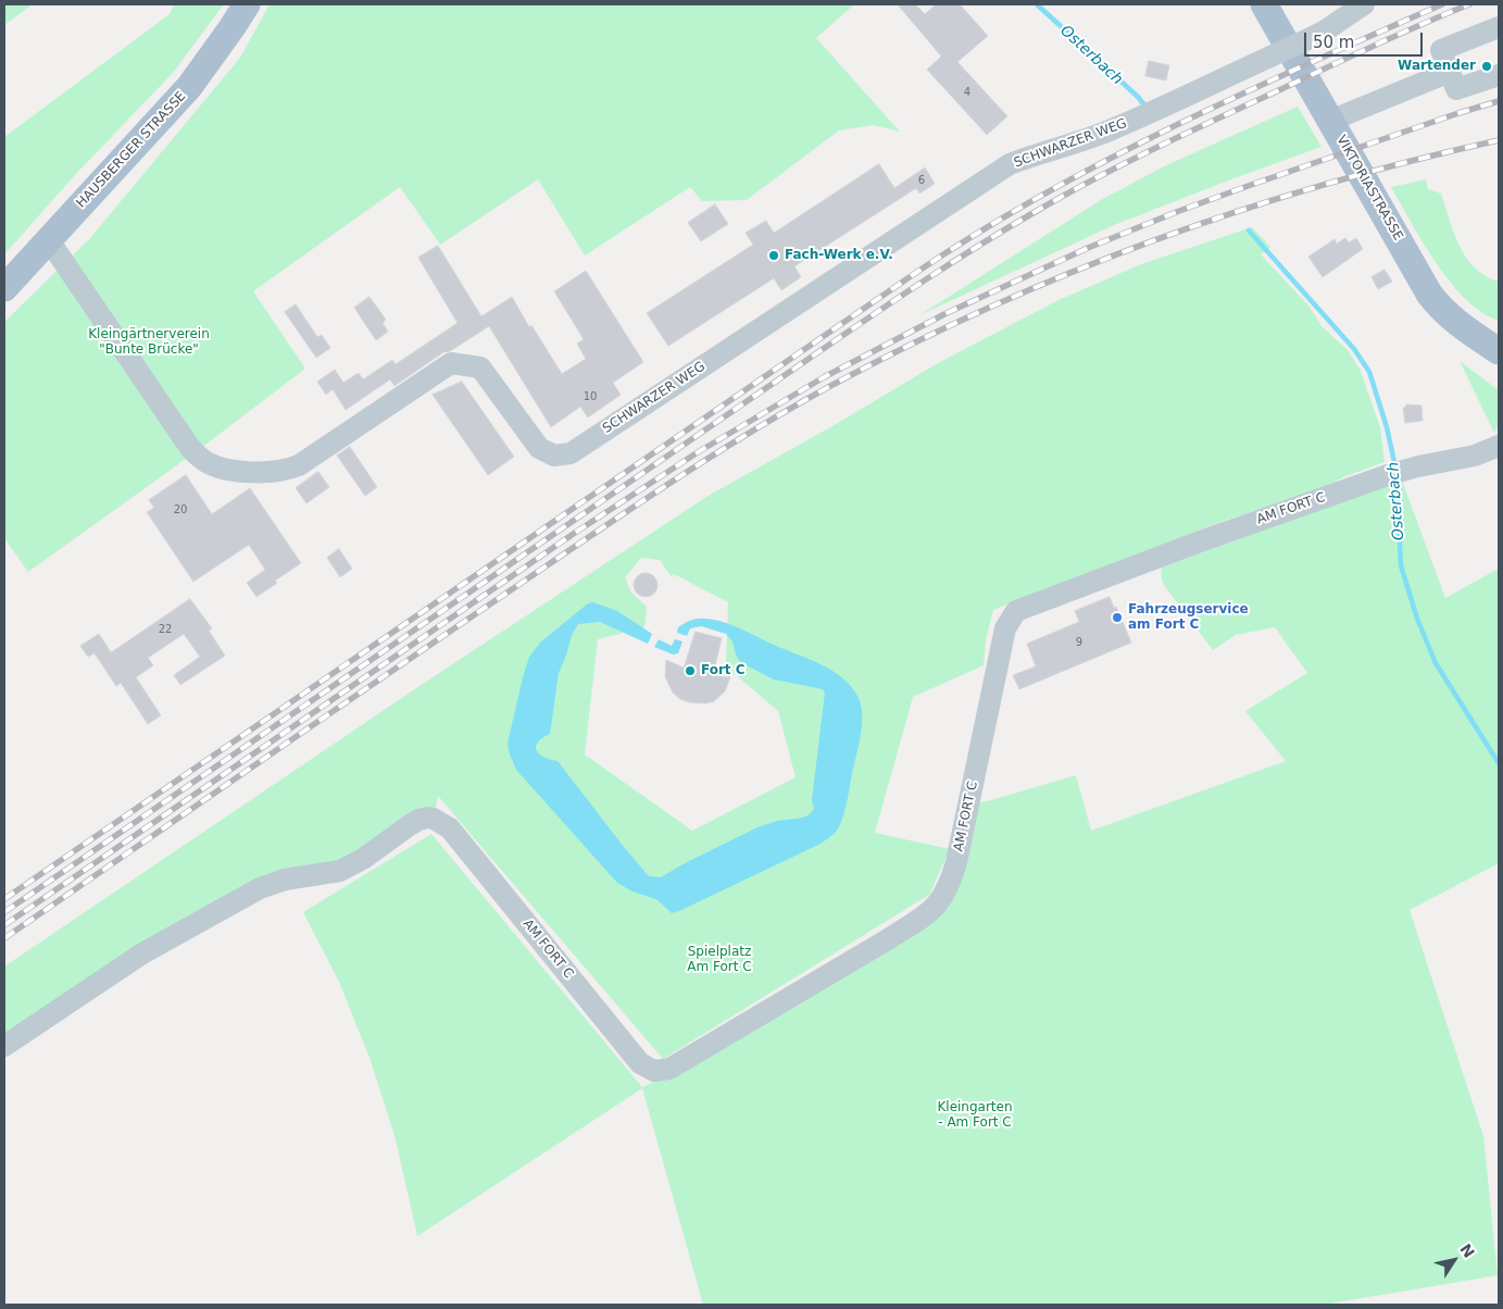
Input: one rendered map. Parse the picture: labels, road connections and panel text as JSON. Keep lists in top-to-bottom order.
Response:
{
  "streets": {
    "main road": ["HAUSBERGER STRASSE", "VIKTORIASTRASSE"],
    "street": ["SCHWARZER WEG", "AM FORT C"]
  },
  "crossings": [
    ["SCHWARZER WEG", "HAUSBERGER STRASSE"]
  ],
  "water": ["Osterbach"],
  "parks": ["Kleingärtnerverein \"Bunte Brücke\"", "Spielplatz Am Fort C", "Kleingarten - Am Fort C"],
  "places": [
    "Wartender",
    "Fach-Werk e.V.",
    "Fahrzeugservice am Fort C",
    "Fort C"
  ],
  "house_numbers": [
    "4",
    "6",
    "10",
    "20",
    "22",
    "9"
  ],
  "scale_bar": "50 m",
  "north": "top right"
}
